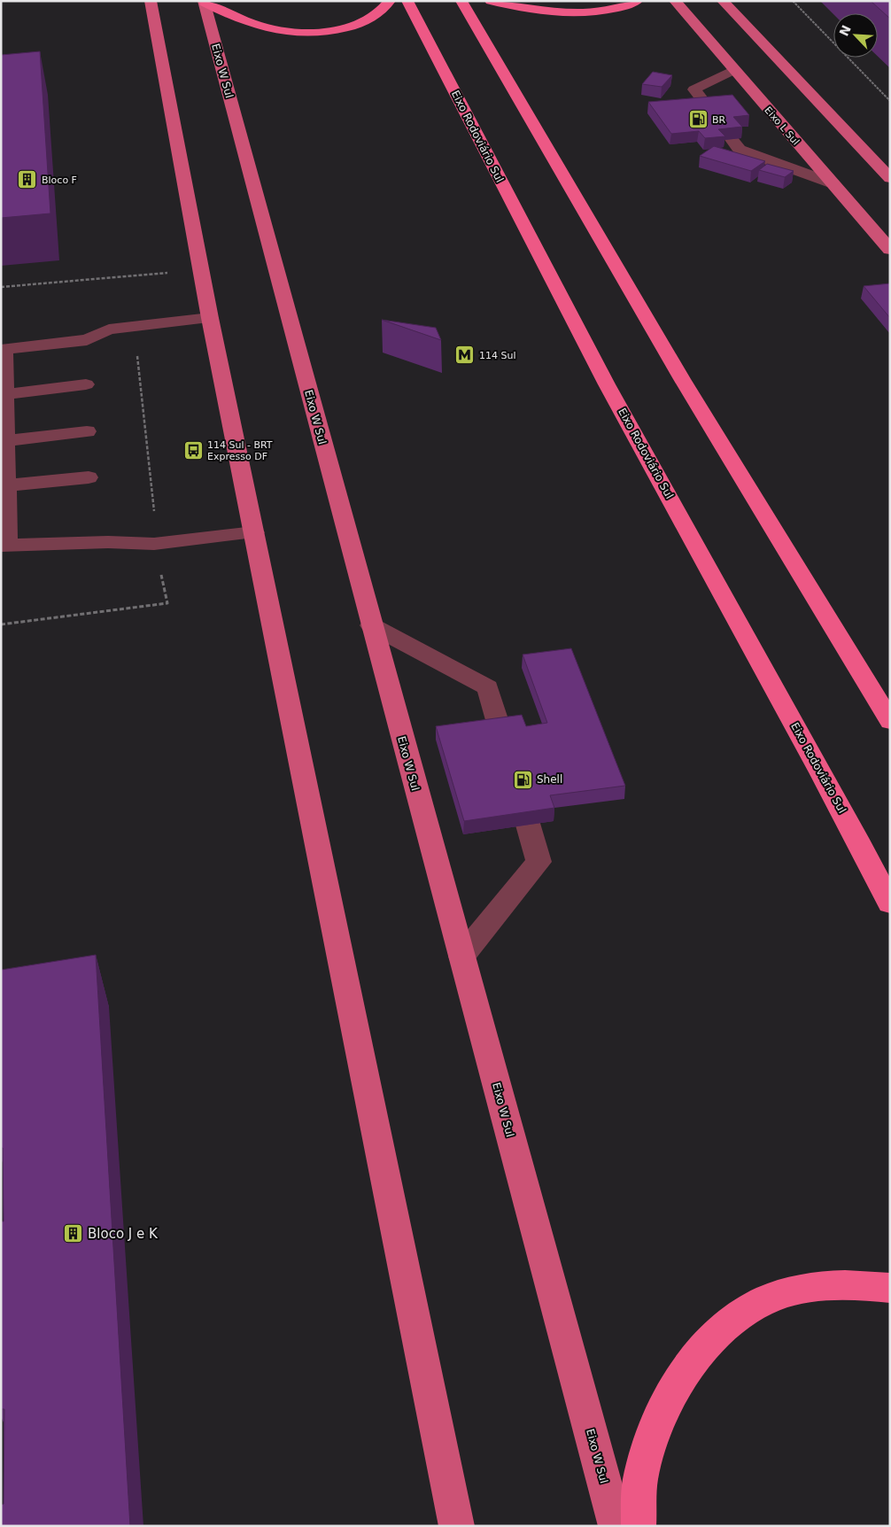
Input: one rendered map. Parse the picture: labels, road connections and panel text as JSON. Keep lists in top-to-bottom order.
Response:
{
  "streets": {
    "highway": ["Eixo Rodoviário Sul"],
    "main road": ["Eixo W Sul", "Eixo L Sul"]
  },
  "places": {
    "fuel station": ["BR", "Shell"],
    "building": ["Bloco F", "Bloco J e K"],
    "metro station": ["114 Sul"],
    "bus stop": ["114 Sul - BRT Expresso DF"]
  },
  "north": "top left"
}
